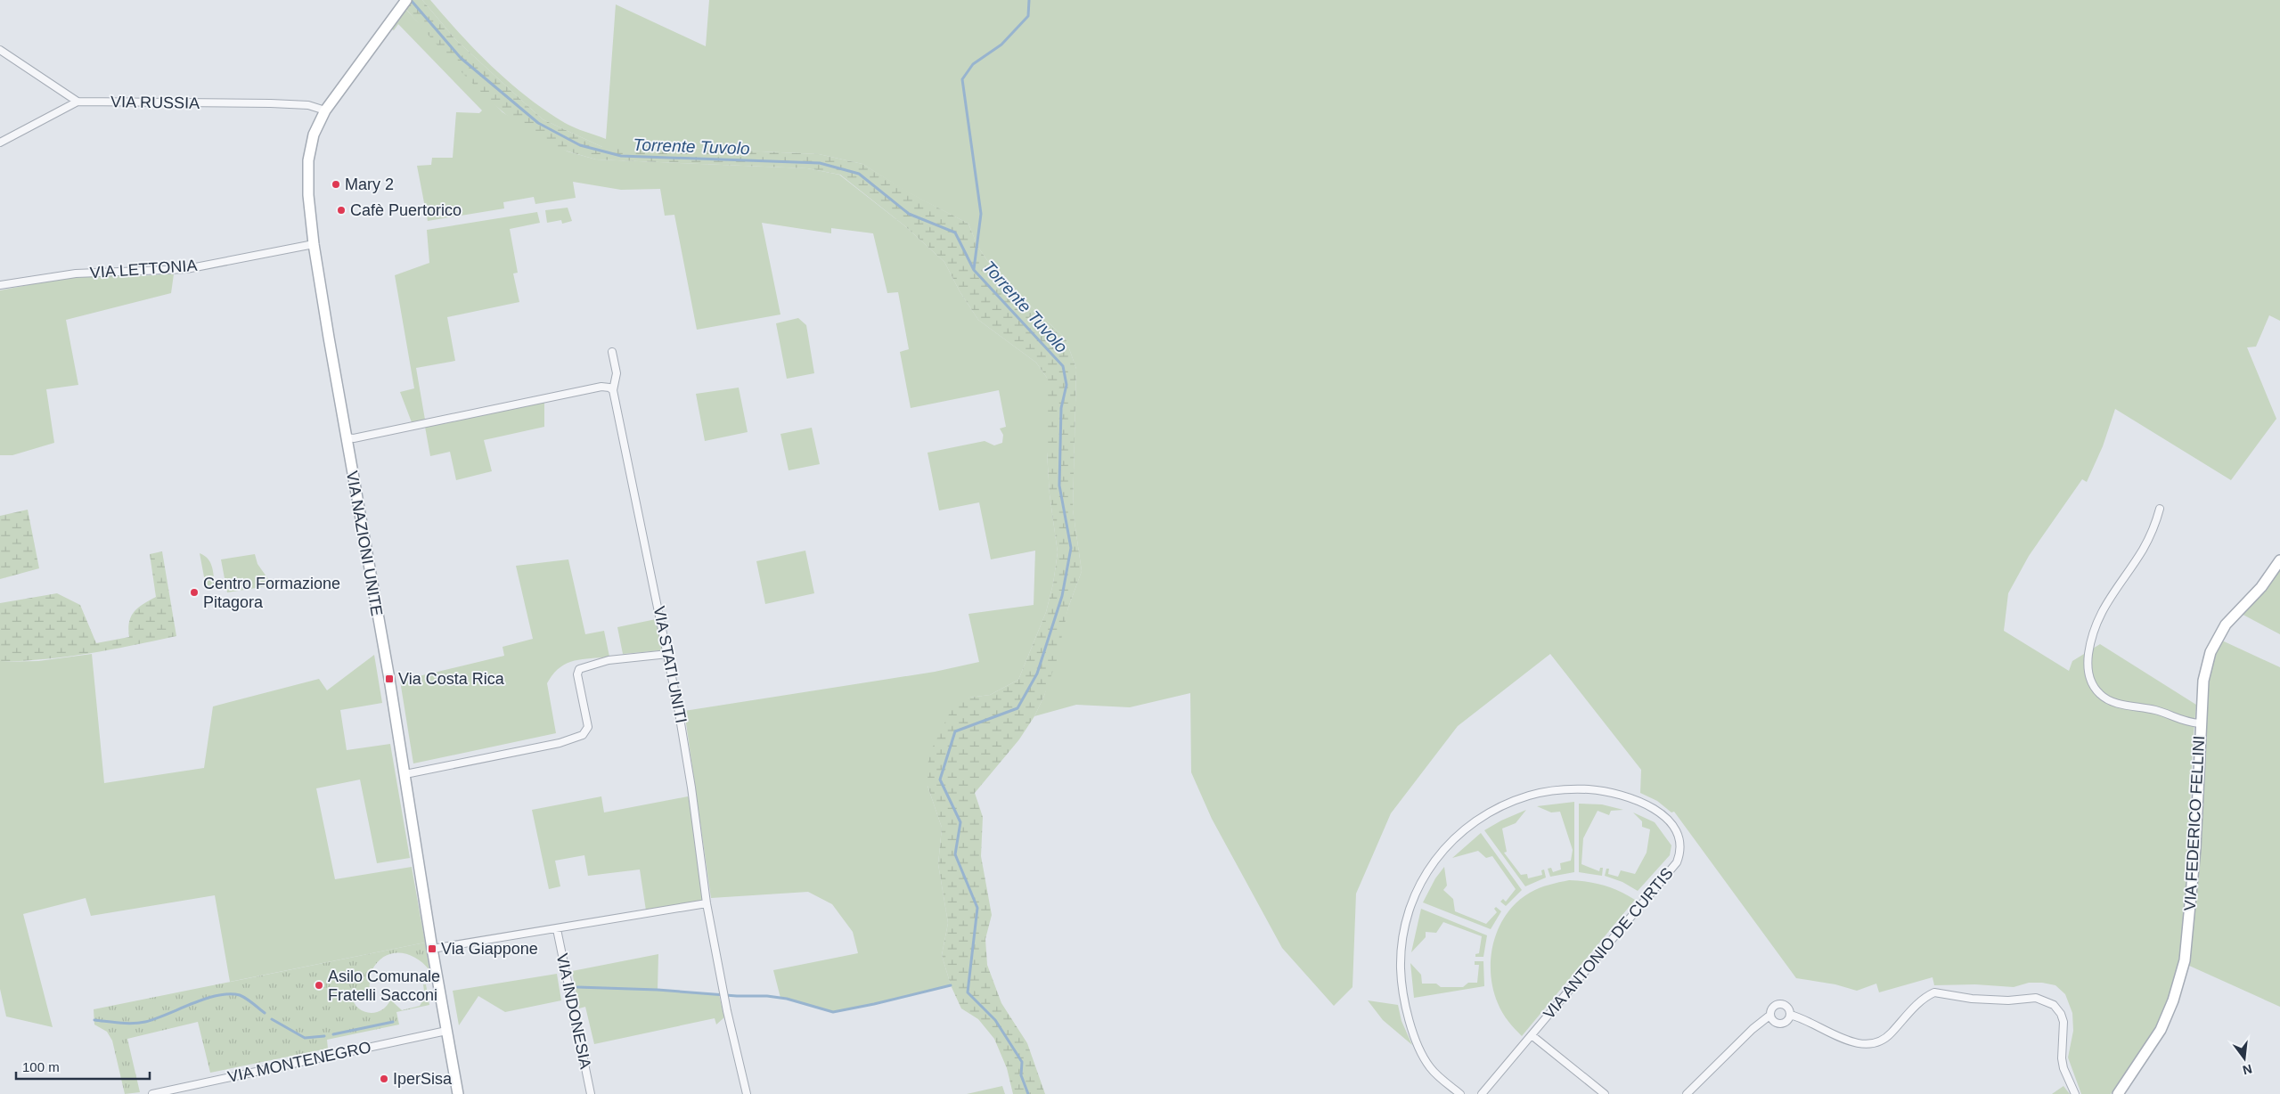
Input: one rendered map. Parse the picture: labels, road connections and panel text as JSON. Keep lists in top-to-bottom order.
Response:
{
  "streets": {
    "street": [
      "VIA RUSSIA",
      "VIA LETTONIA",
      "VIA NAZIONI UNITE",
      "VIA STATI UNITI",
      "VIA FEDERICO FELLINI",
      "VIA ANTONIO DE CURTIS",
      "VIA INDONESIA",
      "VIA MONTENEGRO"
    ]
  },
  "crossings": [
    ["VIA RUSSIA", "VIA NAZIONI UNITE"],
    ["VIA LETTONIA", "VIA NAZIONI UNITE"],
    ["VIA NAZIONI UNITE", "VIA MONTENEGRO"]
  ],
  "water": ["Torrente Tuvolo"],
  "places": {
    "other": [
      "Mary 2",
      "Cafè Puertorico",
      "Centro Formazione Pitagora",
      "Asilo Comunale Fratelli Sacconi",
      "IperSisa"
    ],
    "transit": ["Via Costa Rica", "Via Giappone"]
  },
  "scale_bar": "100 m",
  "north": "bottom"
}
